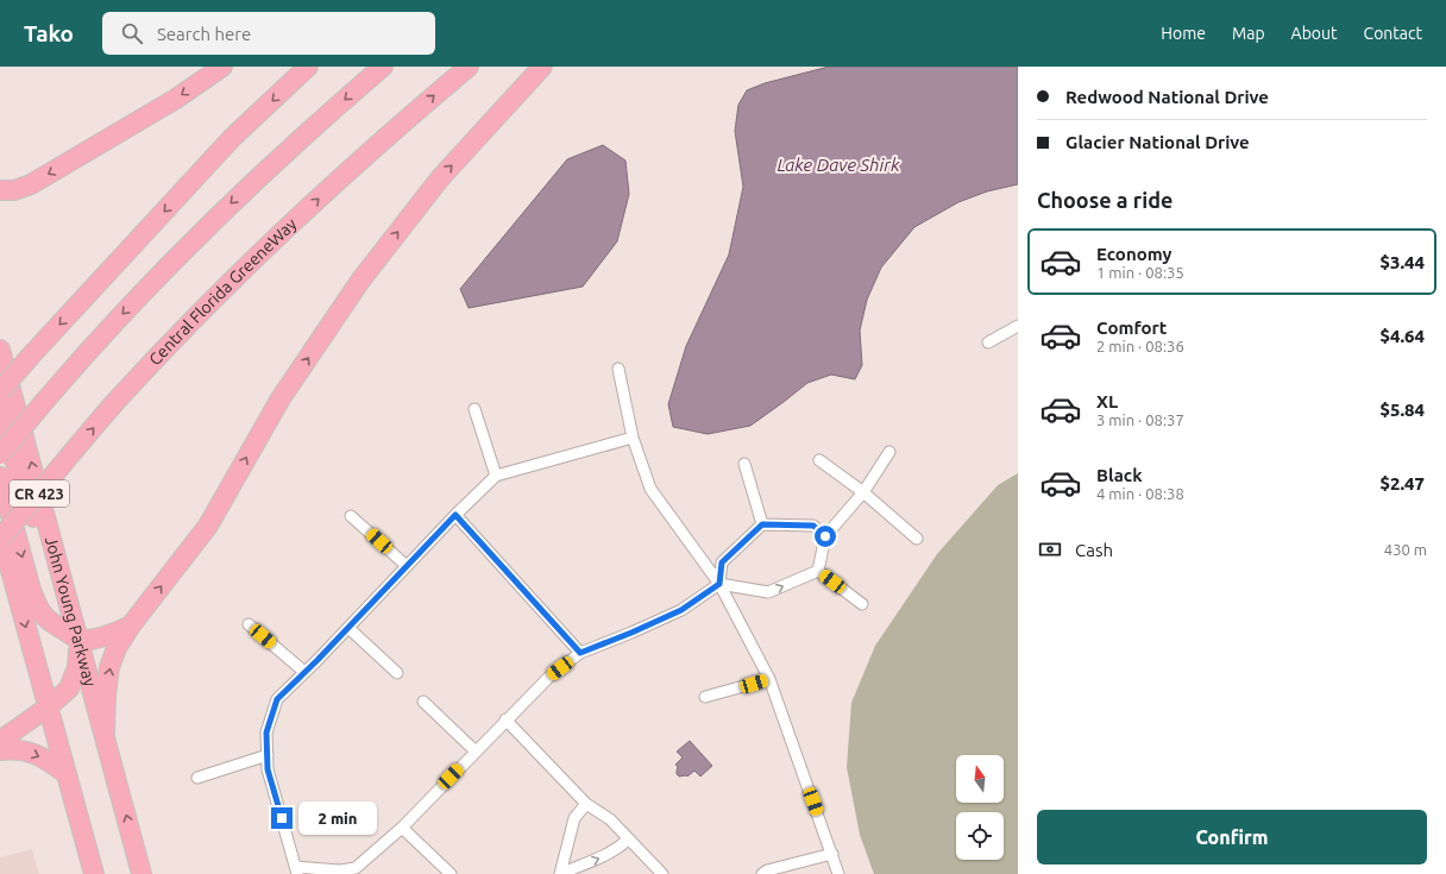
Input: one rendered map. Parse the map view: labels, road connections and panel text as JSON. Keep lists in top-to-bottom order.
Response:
{
  "streets": {
    "highway": ["Central Florida GreeneWay", "CR 423", "John Young Parkway"]
  },
  "water": ["Lake Dave Shirk"],
  "north": "top",
  "page": {
    "header": "Tako",
    "search": "Search here",
    "nav": [
      "Home",
      "Map",
      "About",
      "Contact"
    ],
    "banner": ["Redwood National Drive", "Glacier National Drive"],
    "heading": "Choose a ride",
    "list": [
      {
        "name": "Economy",
        "note": "1 min · 08:35",
        "value": "$3.44"
      },
      {
        "name": "Comfort",
        "note": "2 min · 08:36",
        "value": "$4.64"
      },
      {
        "name": "XL",
        "note": "3 min · 08:37",
        "value": "$5.84"
      },
      {
        "name": "Black",
        "note": "4 min · 08:38",
        "value": "$2.47"
      }
    ],
    "pay": ["Cash", "430 m"],
    "buttons": "Confirm",
    "bubble": "2 min"
  }
}
